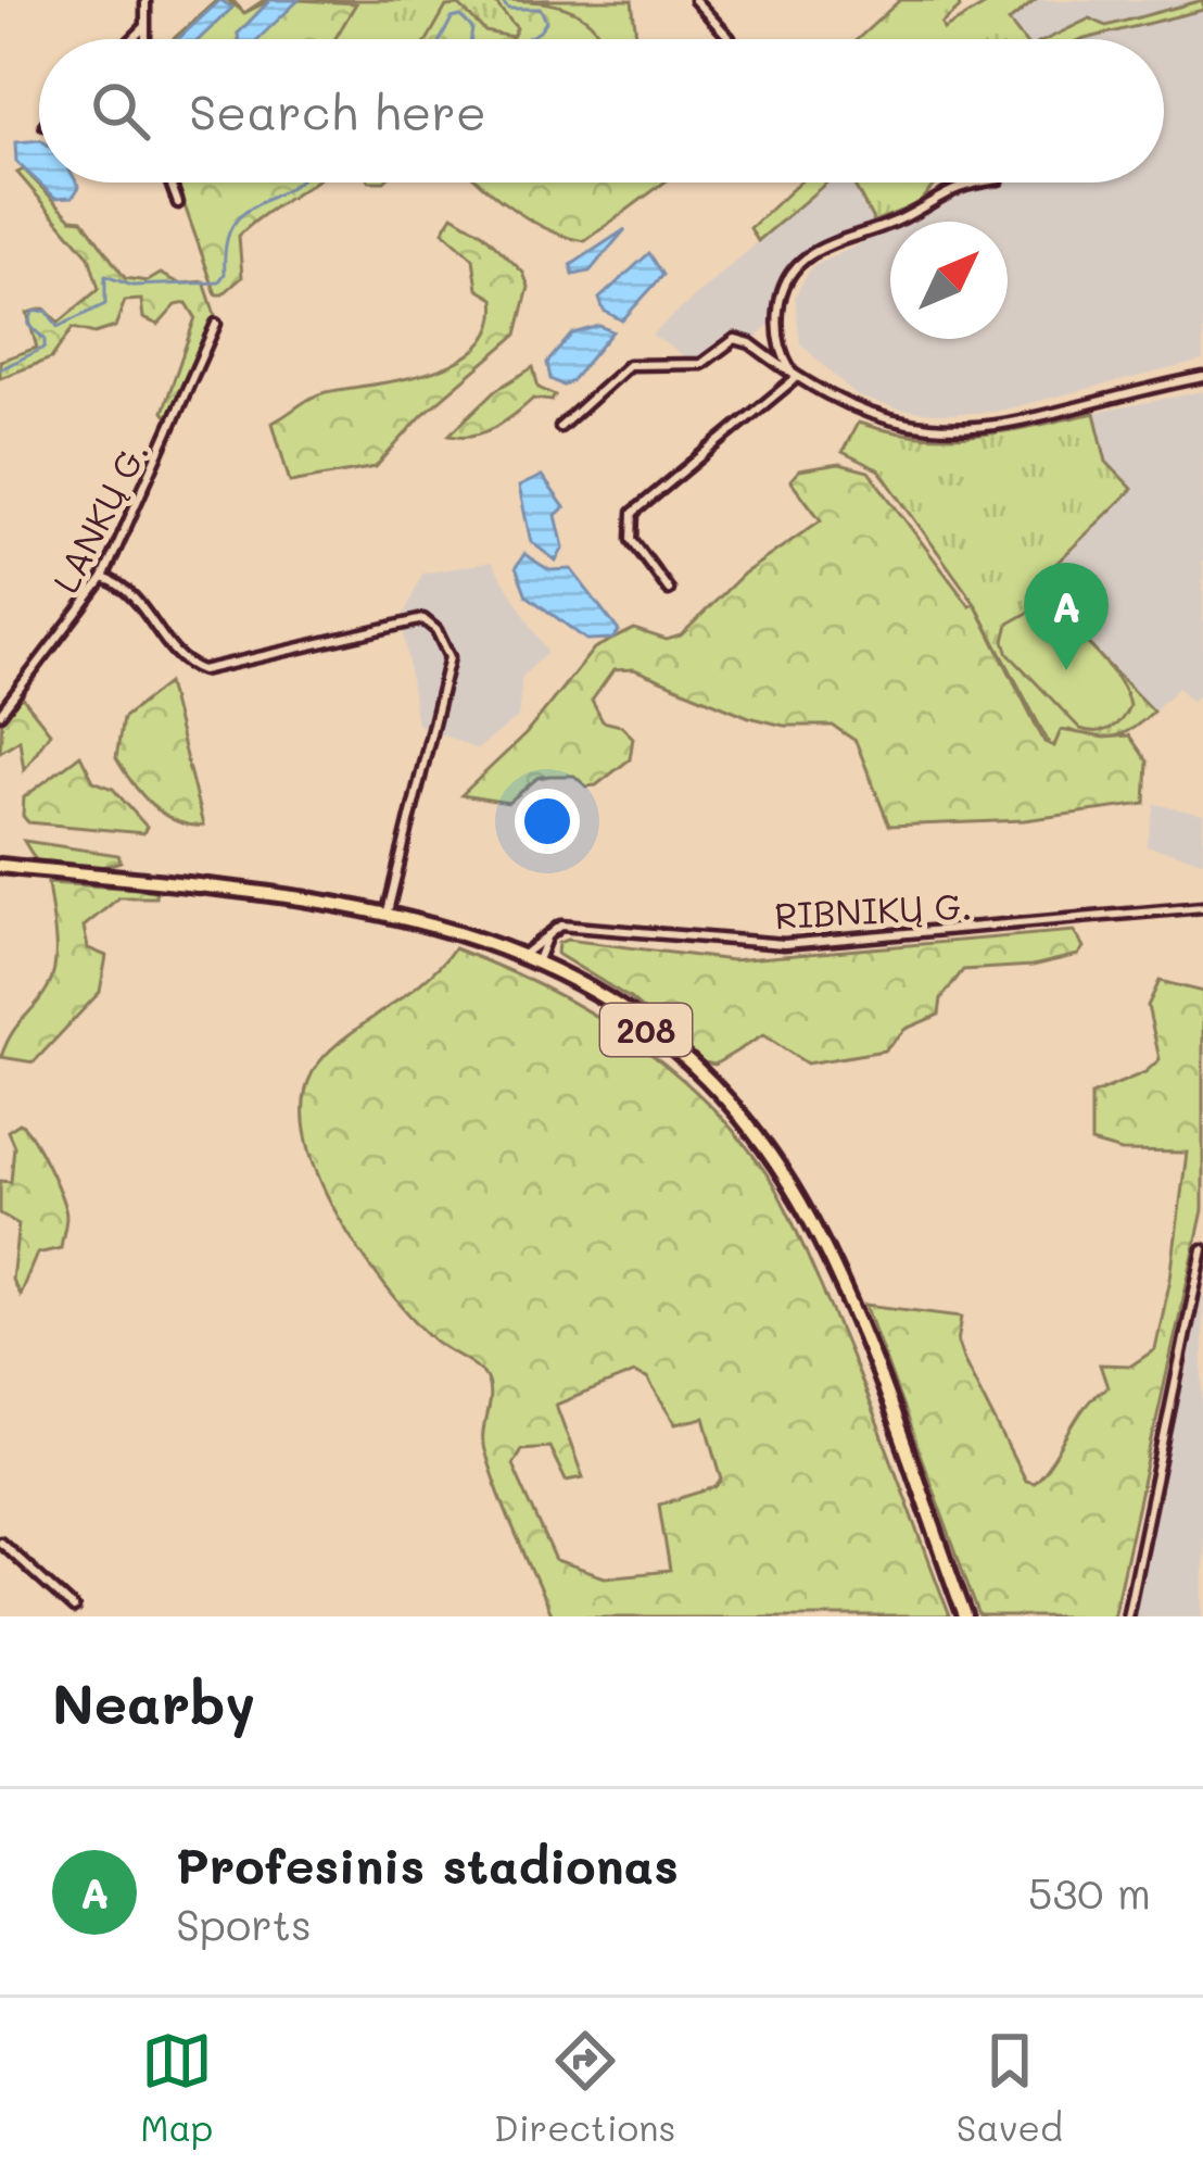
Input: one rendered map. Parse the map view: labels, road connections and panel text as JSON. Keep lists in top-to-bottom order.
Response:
{
  "streets": {
    "highway": ["208"],
    "street": ["LANKŲ G.", "RIBNIKŲ G."]
  },
  "north": "top right",
  "page": {
    "search": "Search here",
    "pins": "A",
    "heading": "Nearby",
    "list": [
      {
        "mark": "A",
        "name": "Profesinis stadionas",
        "note": "Sports",
        "value": "530 m"
      }
    ],
    "nav": ["Map", "Directions", "Saved"]
  }
}
